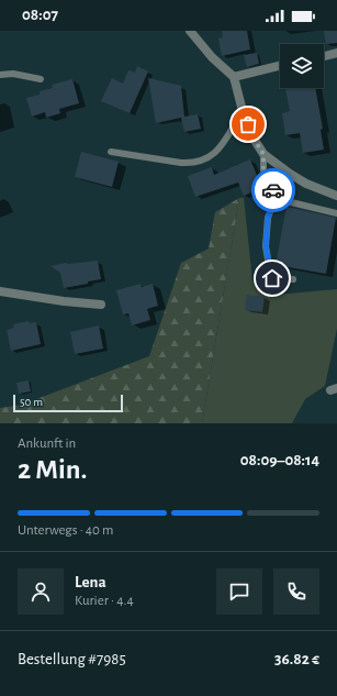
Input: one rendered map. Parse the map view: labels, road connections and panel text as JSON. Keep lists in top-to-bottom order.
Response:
{
  "scale_bar": "50 m",
  "page": {
    "status": "08:07",
    "scale": "50 m",
    "heading": ["2 Min.", "Ankunft in", "08:09–08:14"],
    "panel": [
      "Lena",
      "Kurier · 4.4",
      "Bestellung #7985",
      "36.82 €"
    ],
    "bar": "Unterwegs · 40 m"
  }
}
